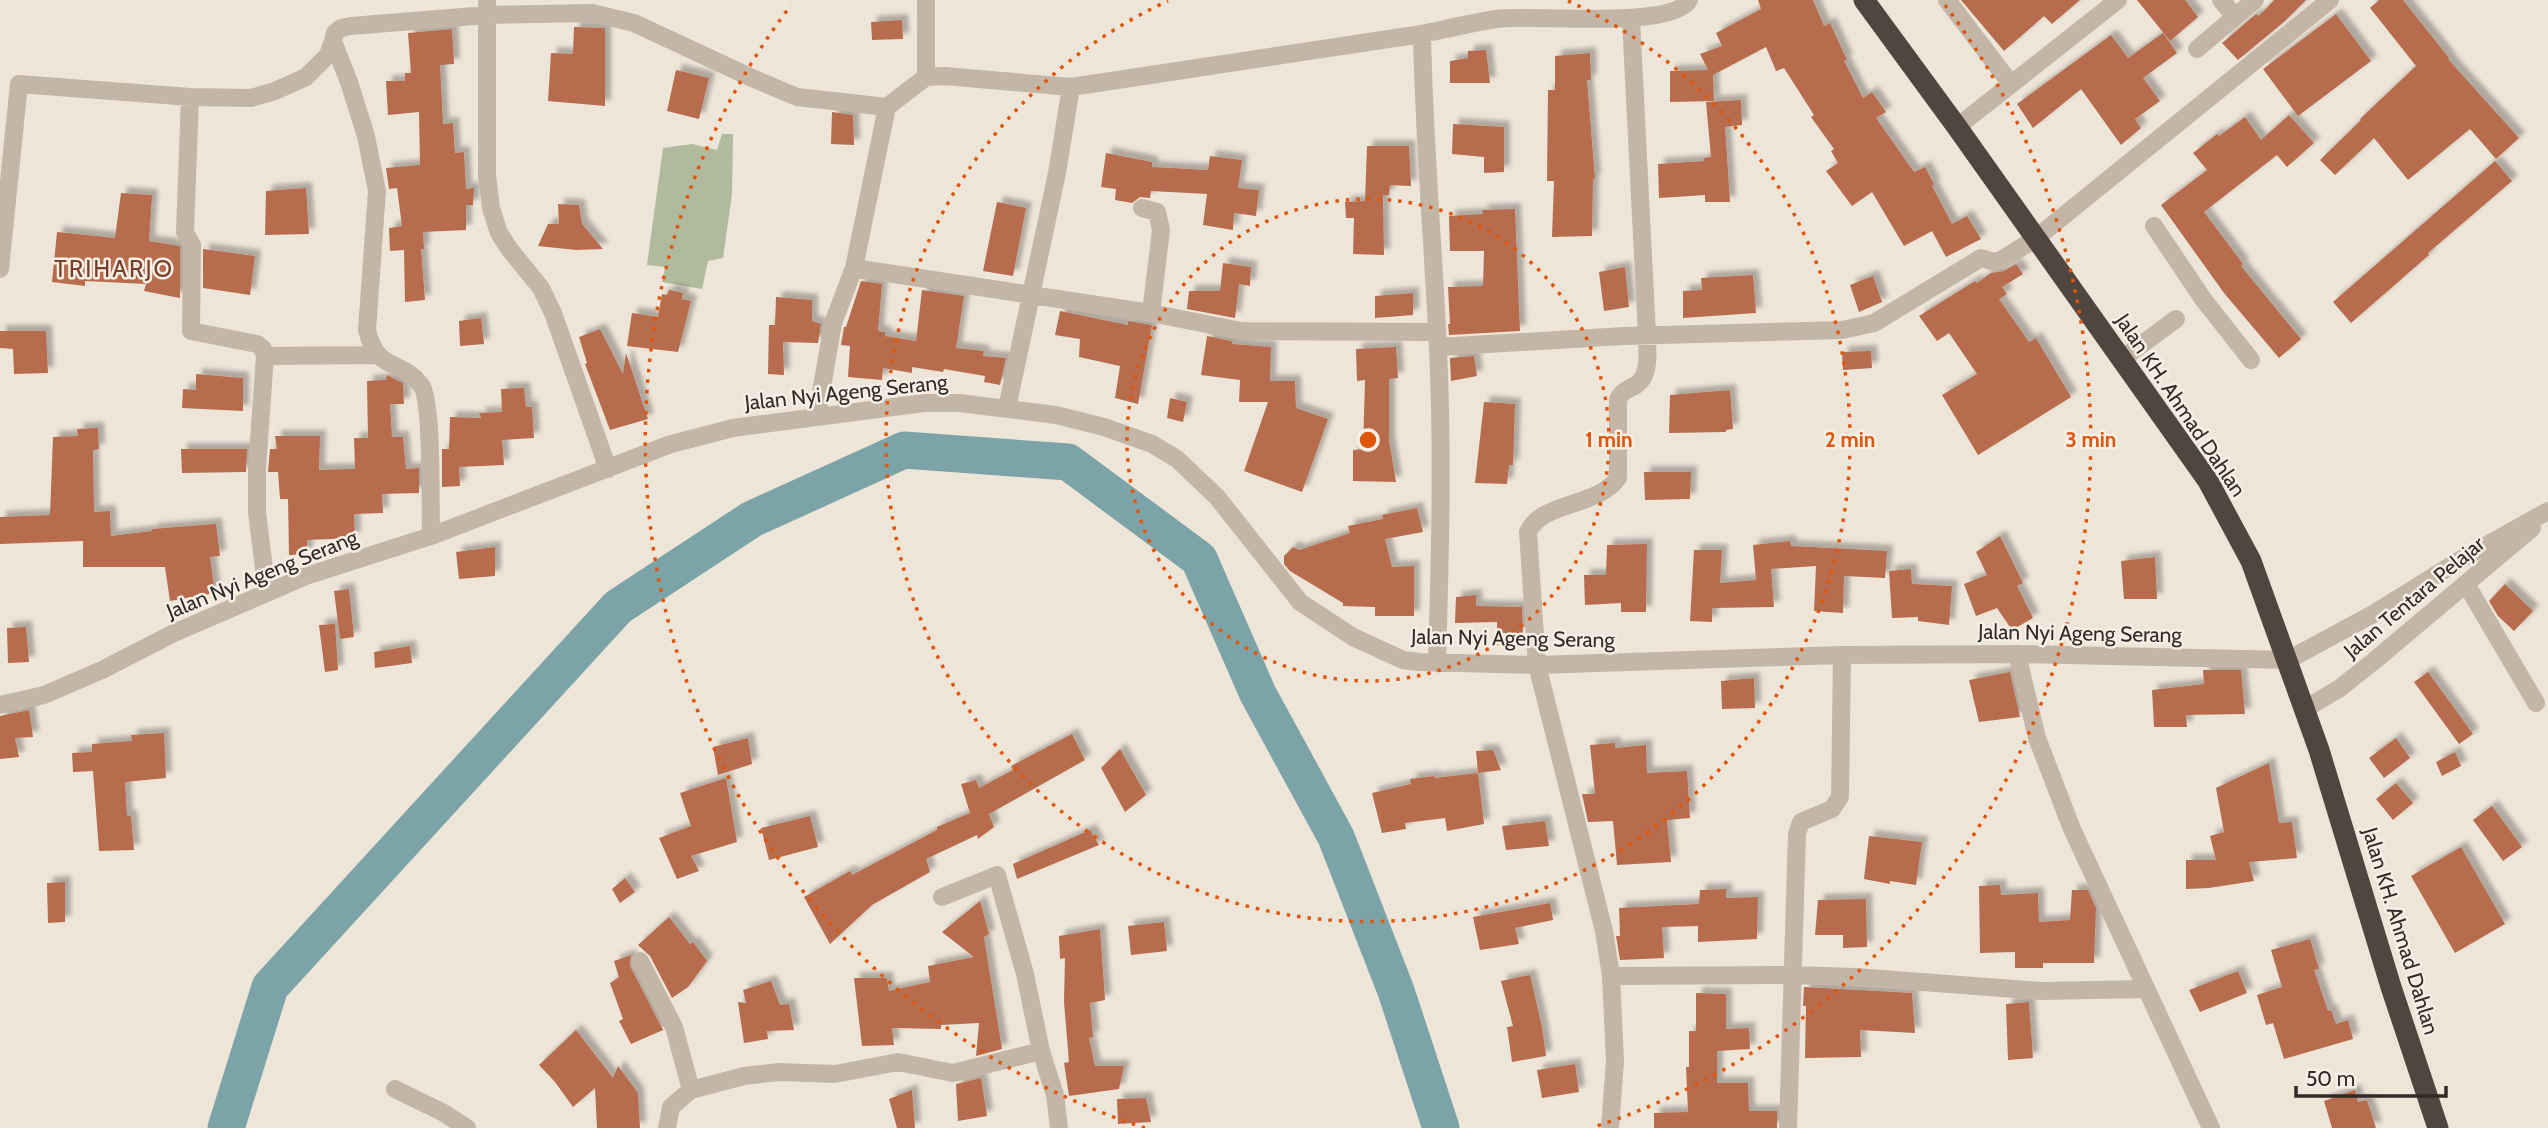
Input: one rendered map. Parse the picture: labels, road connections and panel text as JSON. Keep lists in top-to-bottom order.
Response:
{
  "streets": {
    "highway": ["Jalan KH. Ahmad Dahlan"],
    "street": ["Jalan Nyi Ageng Serang", "Jalan Tentara Pelajar"]
  },
  "crossings": [
    ["Jalan Nyi Ageng Serang", "Jalan KH. Ahmad Dahlan"],
    ["Jalan Nyi Ageng Serang", "Jalan Tentara Pelajar"],
    ["Jalan KH. Ahmad Dahlan", "Jalan Tentara Pelajar"]
  ],
  "districts": ["TRIHARJO"],
  "scale_bar": "50 m",
  "rings": ["1 min", "2 min", "3 min"]
}
